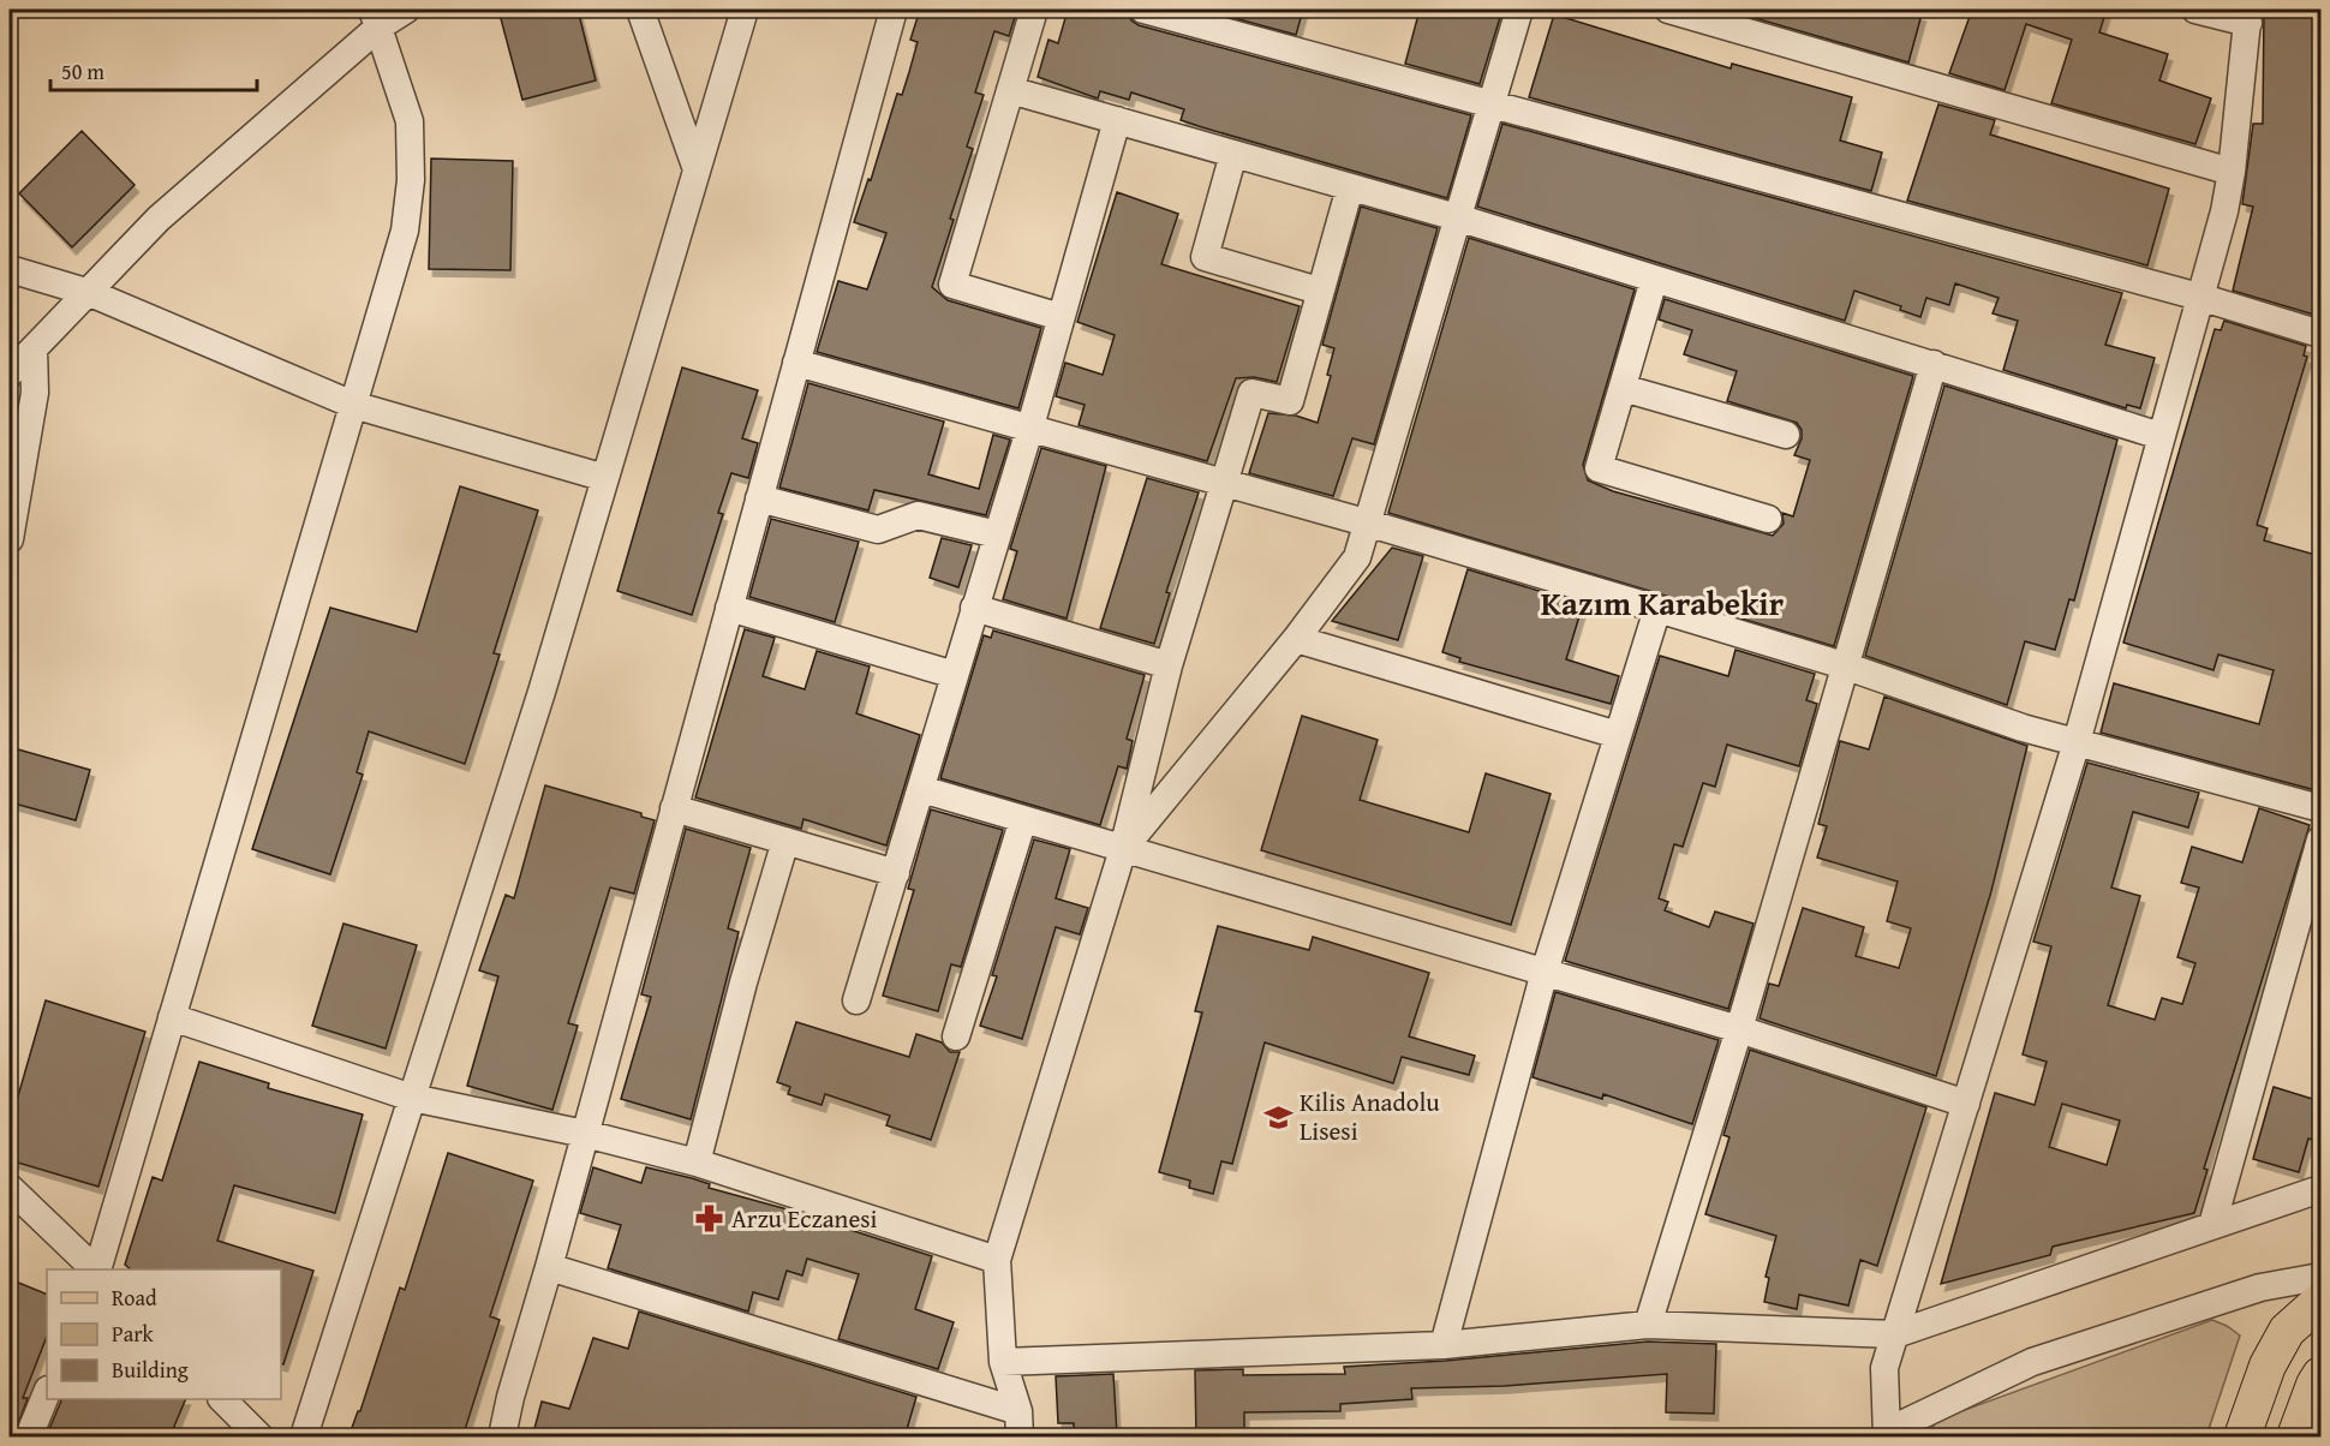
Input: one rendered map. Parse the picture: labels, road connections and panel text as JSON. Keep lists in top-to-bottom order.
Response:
{
  "districts": ["Kazım Karabekir"],
  "places": {
    "school or university": ["Kilis Anadolu Lisesi"],
    "pharmacy": ["Arzu Eczanesi"]
  },
  "legend": ["Road", "Park", "Building"],
  "scale_bar": "50 m"
}
